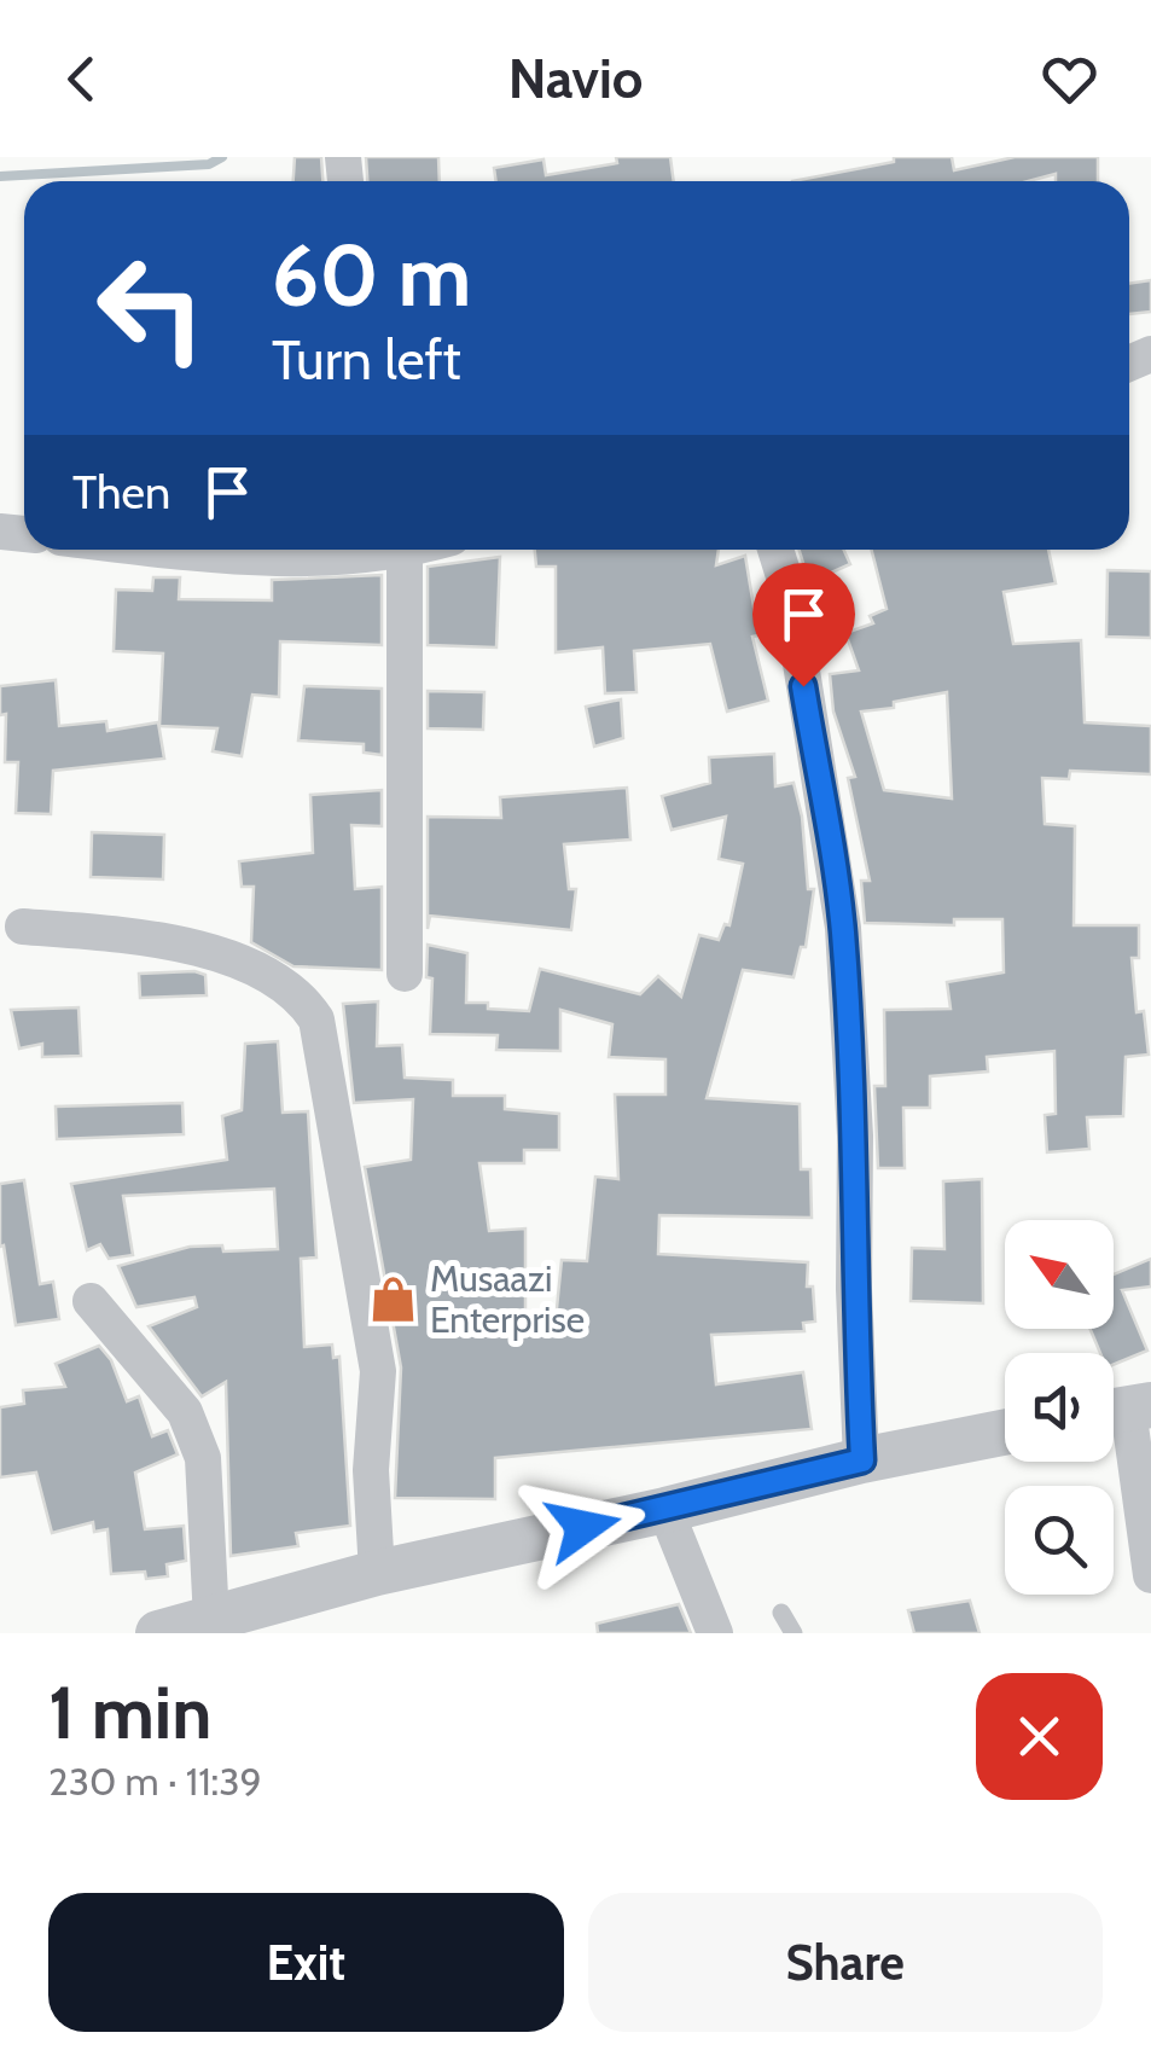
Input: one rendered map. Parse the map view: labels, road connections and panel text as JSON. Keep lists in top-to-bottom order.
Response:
{
  "places": {
    "shop": ["Musaazi Enterprise"]
  },
  "north": "top left",
  "page": {
    "header": "Navio",
    "turn": ["60 m", "Turn left"],
    "then": "Then",
    "heading": ["1 min", "230 m · 11:39"],
    "buttons": ["Exit", "Share"]
  }
}
